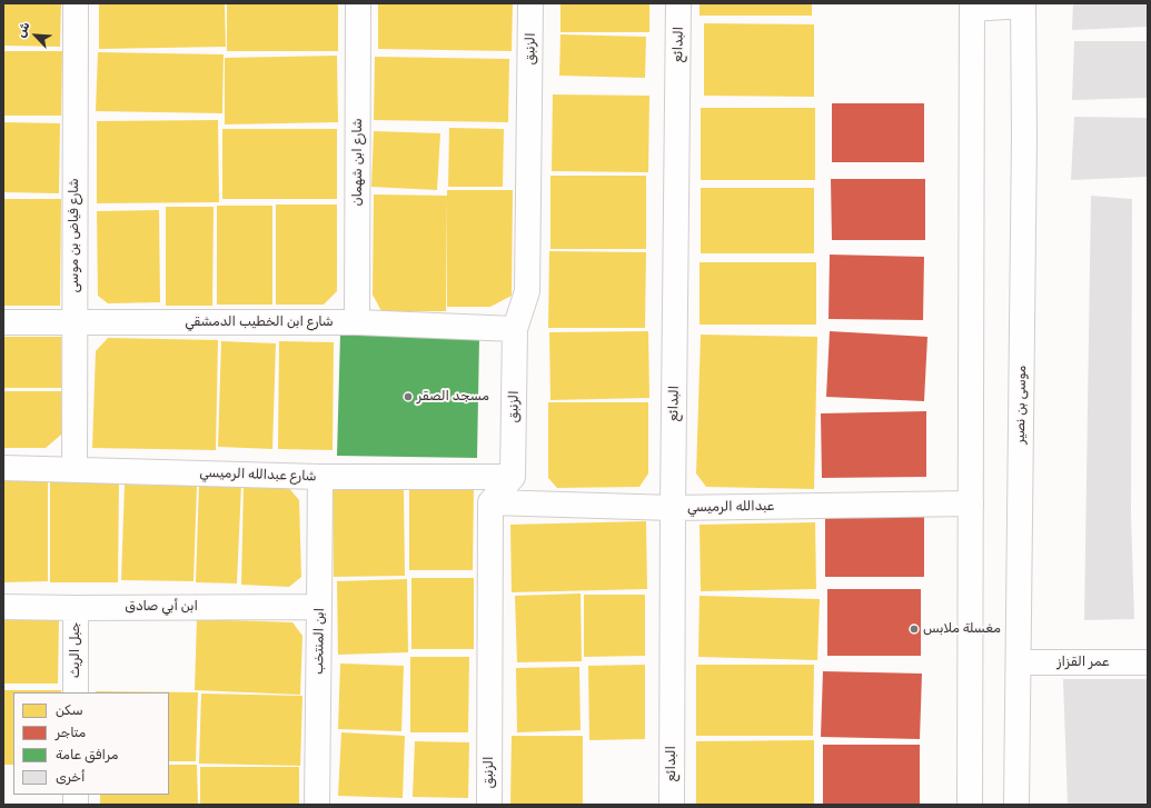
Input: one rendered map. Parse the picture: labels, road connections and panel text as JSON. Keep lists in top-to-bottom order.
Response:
{
  "streets": {
    "street": [
      "البدائع",
      "الزنبق",
      "شارع ابن شهمان",
      "شارع فياض بن موسى",
      "شارع ابن الخطيب الدمشقي",
      "موسى بن نصير",
      "شارع عبدالله الرميسي",
      "عبدالله الرميسي",
      "ابن أبي صادق",
      "ابن المنتخب",
      "جبل الريث",
      "عمر القزاز"
    ]
  },
  "crossings": [
    ["البدائع", "عبدالله الرميسي"],
    ["الزنبق", "شارع ابن الخطيب الدمشقي"],
    ["الزنبق", "شارع عبدالله الرميسي"],
    ["الزنبق", "عبدالله الرميسي"],
    ["شارع ابن شهمان", "شارع ابن الخطيب الدمشقي"],
    ["شارع فياض بن موسى", "شارع ابن الخطيب الدمشقي"],
    ["شارع فياض بن موسى", "شارع عبدالله الرميسي"],
    ["موسى بن نصير", "عمر القزاز"],
    ["شارع عبدالله الرميسي", "ابن المنتخب"],
    ["ابن أبي صادق", "ابن المنتخب"],
    ["ابن أبي صادق", "جبل الريث"]
  ],
  "places": ["مسجد الصقر", "مغسلة ملابس"],
  "legend": [
    "سكن",
    "متاجر",
    "مرافق عامة",
    "أخرى"
  ],
  "north": "top left"
}
